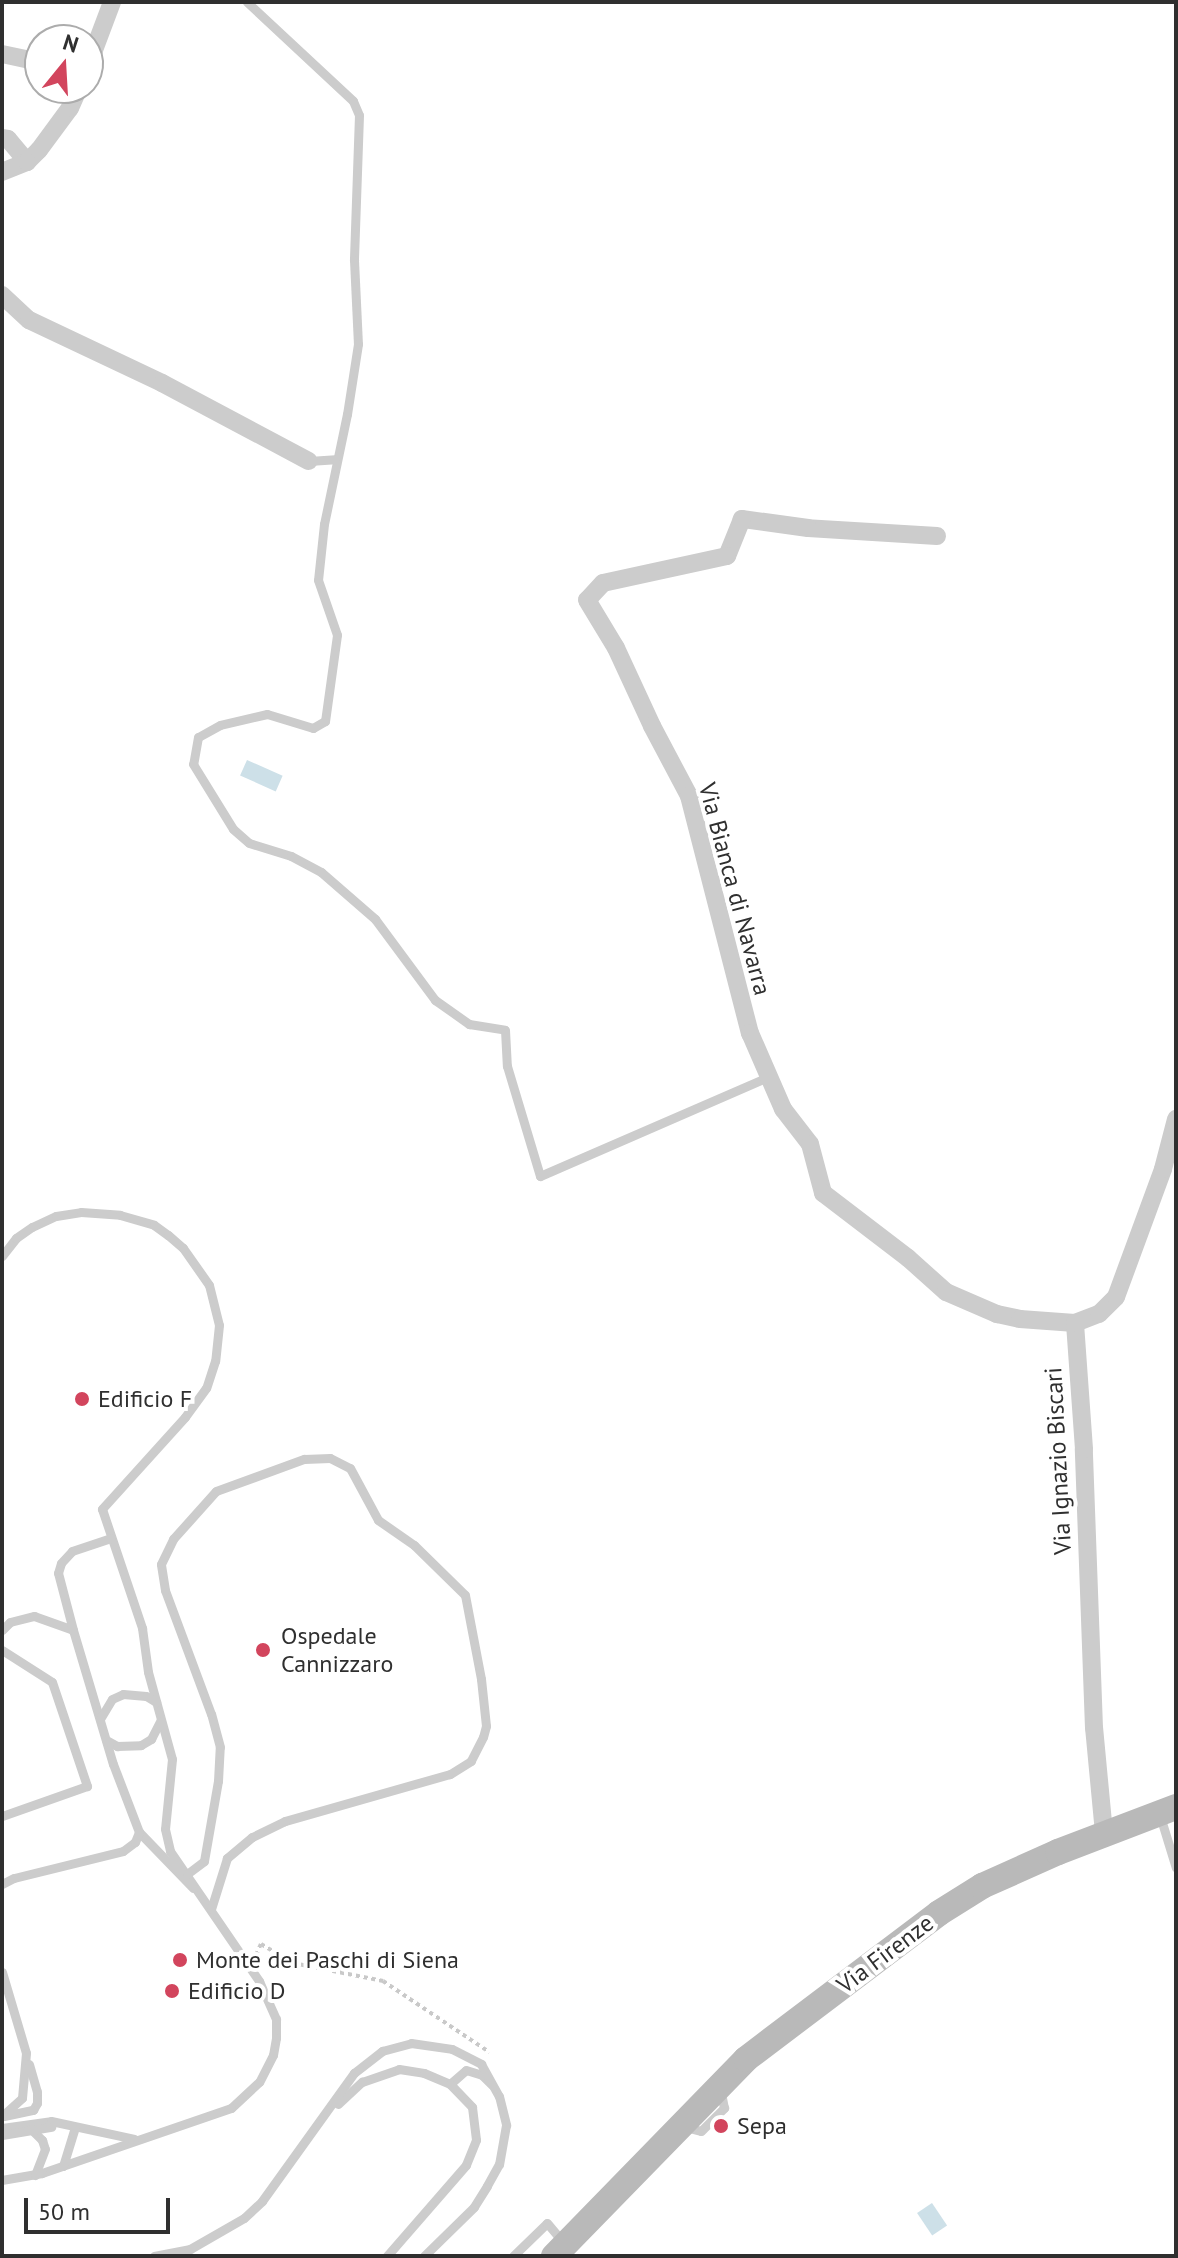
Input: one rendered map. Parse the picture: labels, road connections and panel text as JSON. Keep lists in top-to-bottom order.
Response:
{
  "streets": {
    "street": ["Via Bianca di Navarra", "Via Ignazio Biscari", "Via Firenze"]
  },
  "crossings": [
    ["Via Bianca di Navarra", "Via Ignazio Biscari"],
    ["Via Ignazio Biscari", "Via Firenze"]
  ],
  "places": [
    "Edificio F",
    "Ospedale Cannizzaro",
    "Monte dei Paschi di Siena",
    "Edificio D",
    "Sepa"
  ],
  "scale_bar": "50 m",
  "north": "top"
}
